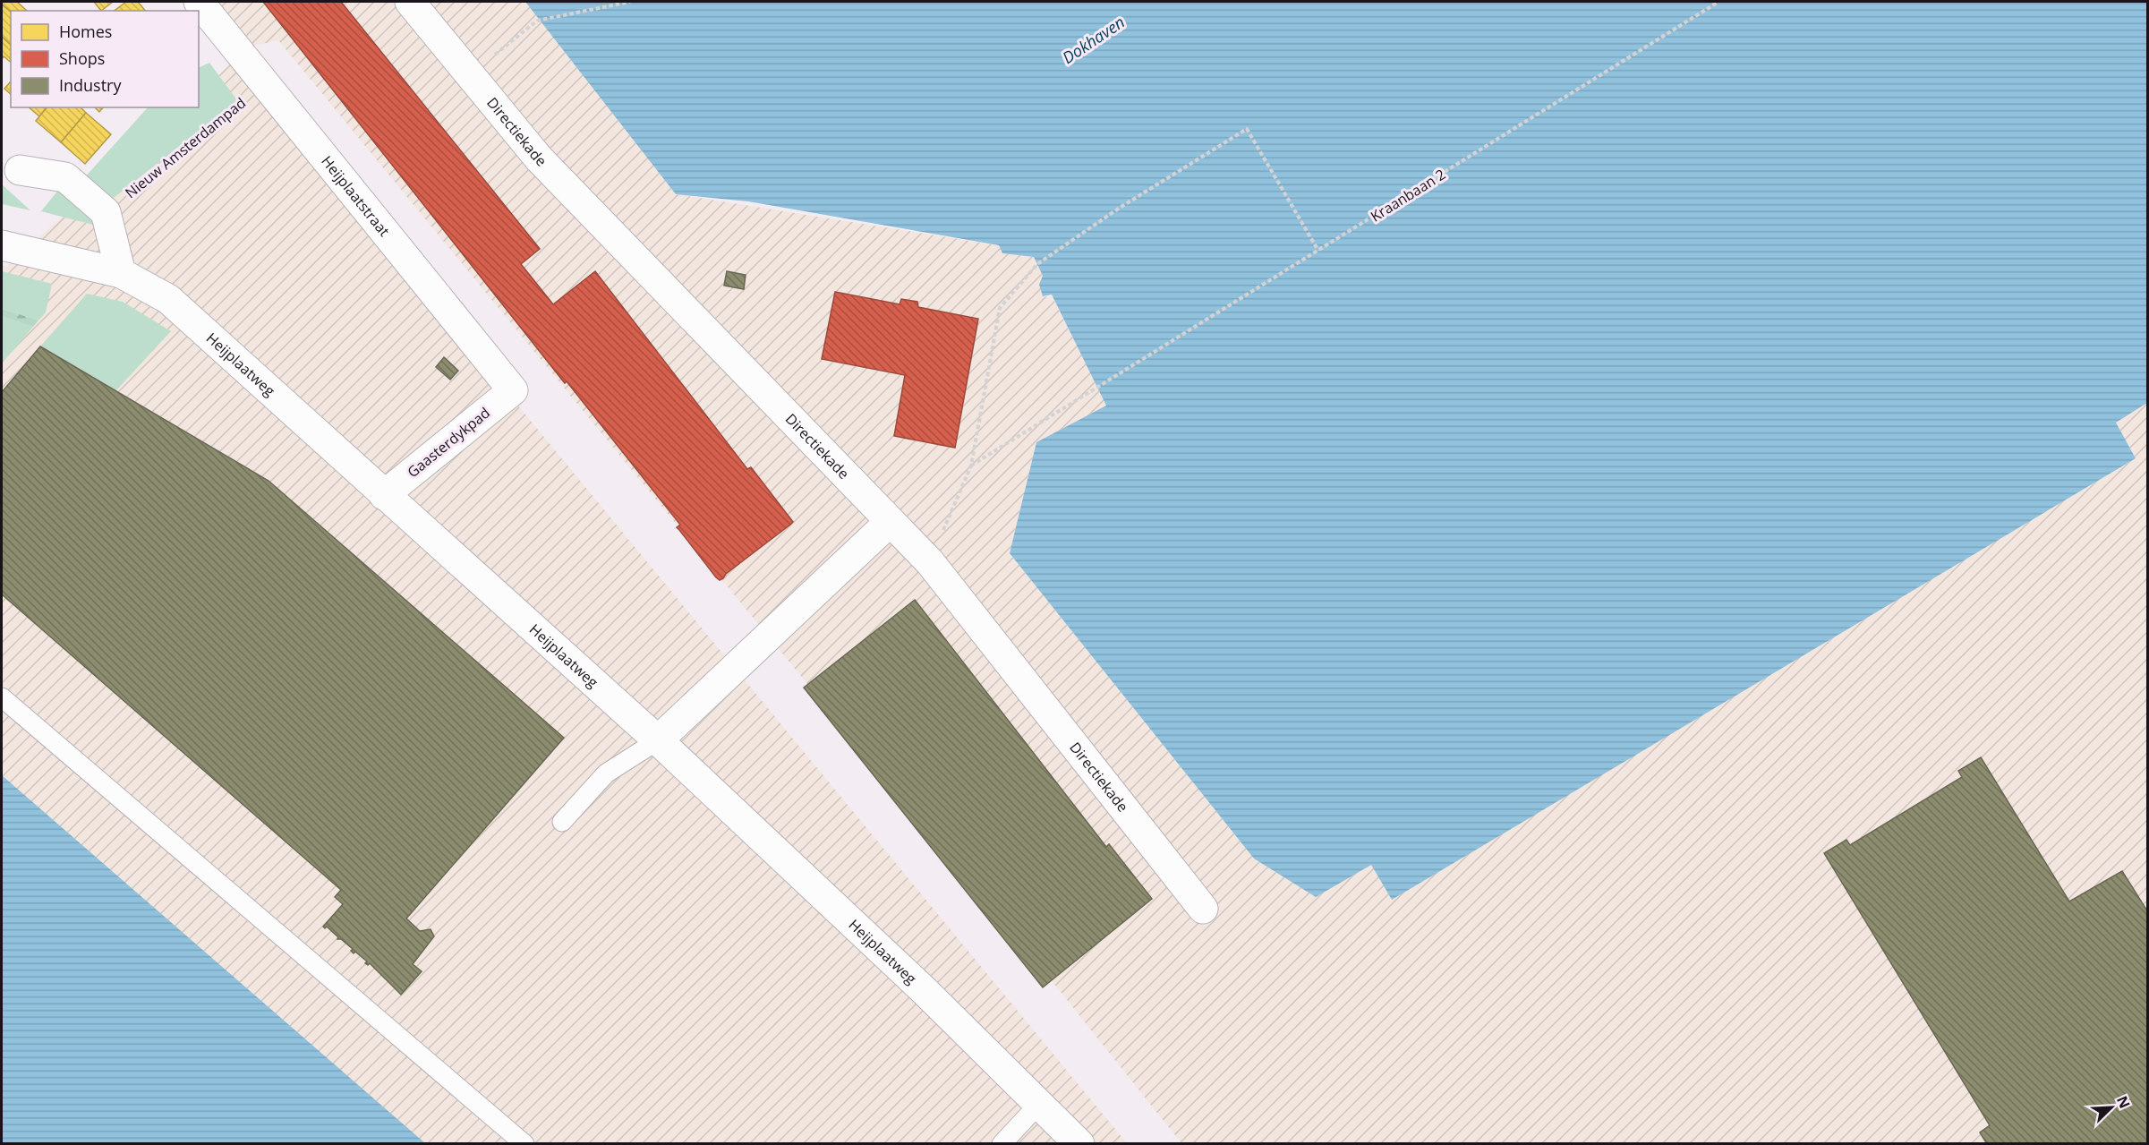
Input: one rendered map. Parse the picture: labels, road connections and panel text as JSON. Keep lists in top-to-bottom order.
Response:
{
  "streets": {
    "street": [
      "Directiekade",
      "Heijplaatstraat",
      "Heijplaatweg",
      "Gaasterdykpad"
    ],
    "path": ["Nieuw Amsterdampad", "Kraanbaan 2"]
  },
  "crossings": [
    ["Nieuw Amsterdampad", "Heijplaatstraat"],
    ["Heijplaatstraat", "Gaasterdykpad"],
    ["Heijplaatweg", "Gaasterdykpad"]
  ],
  "water": ["Dokhaven"],
  "legend": ["Homes", "Shops", "Industry"],
  "north": "top right"
}
